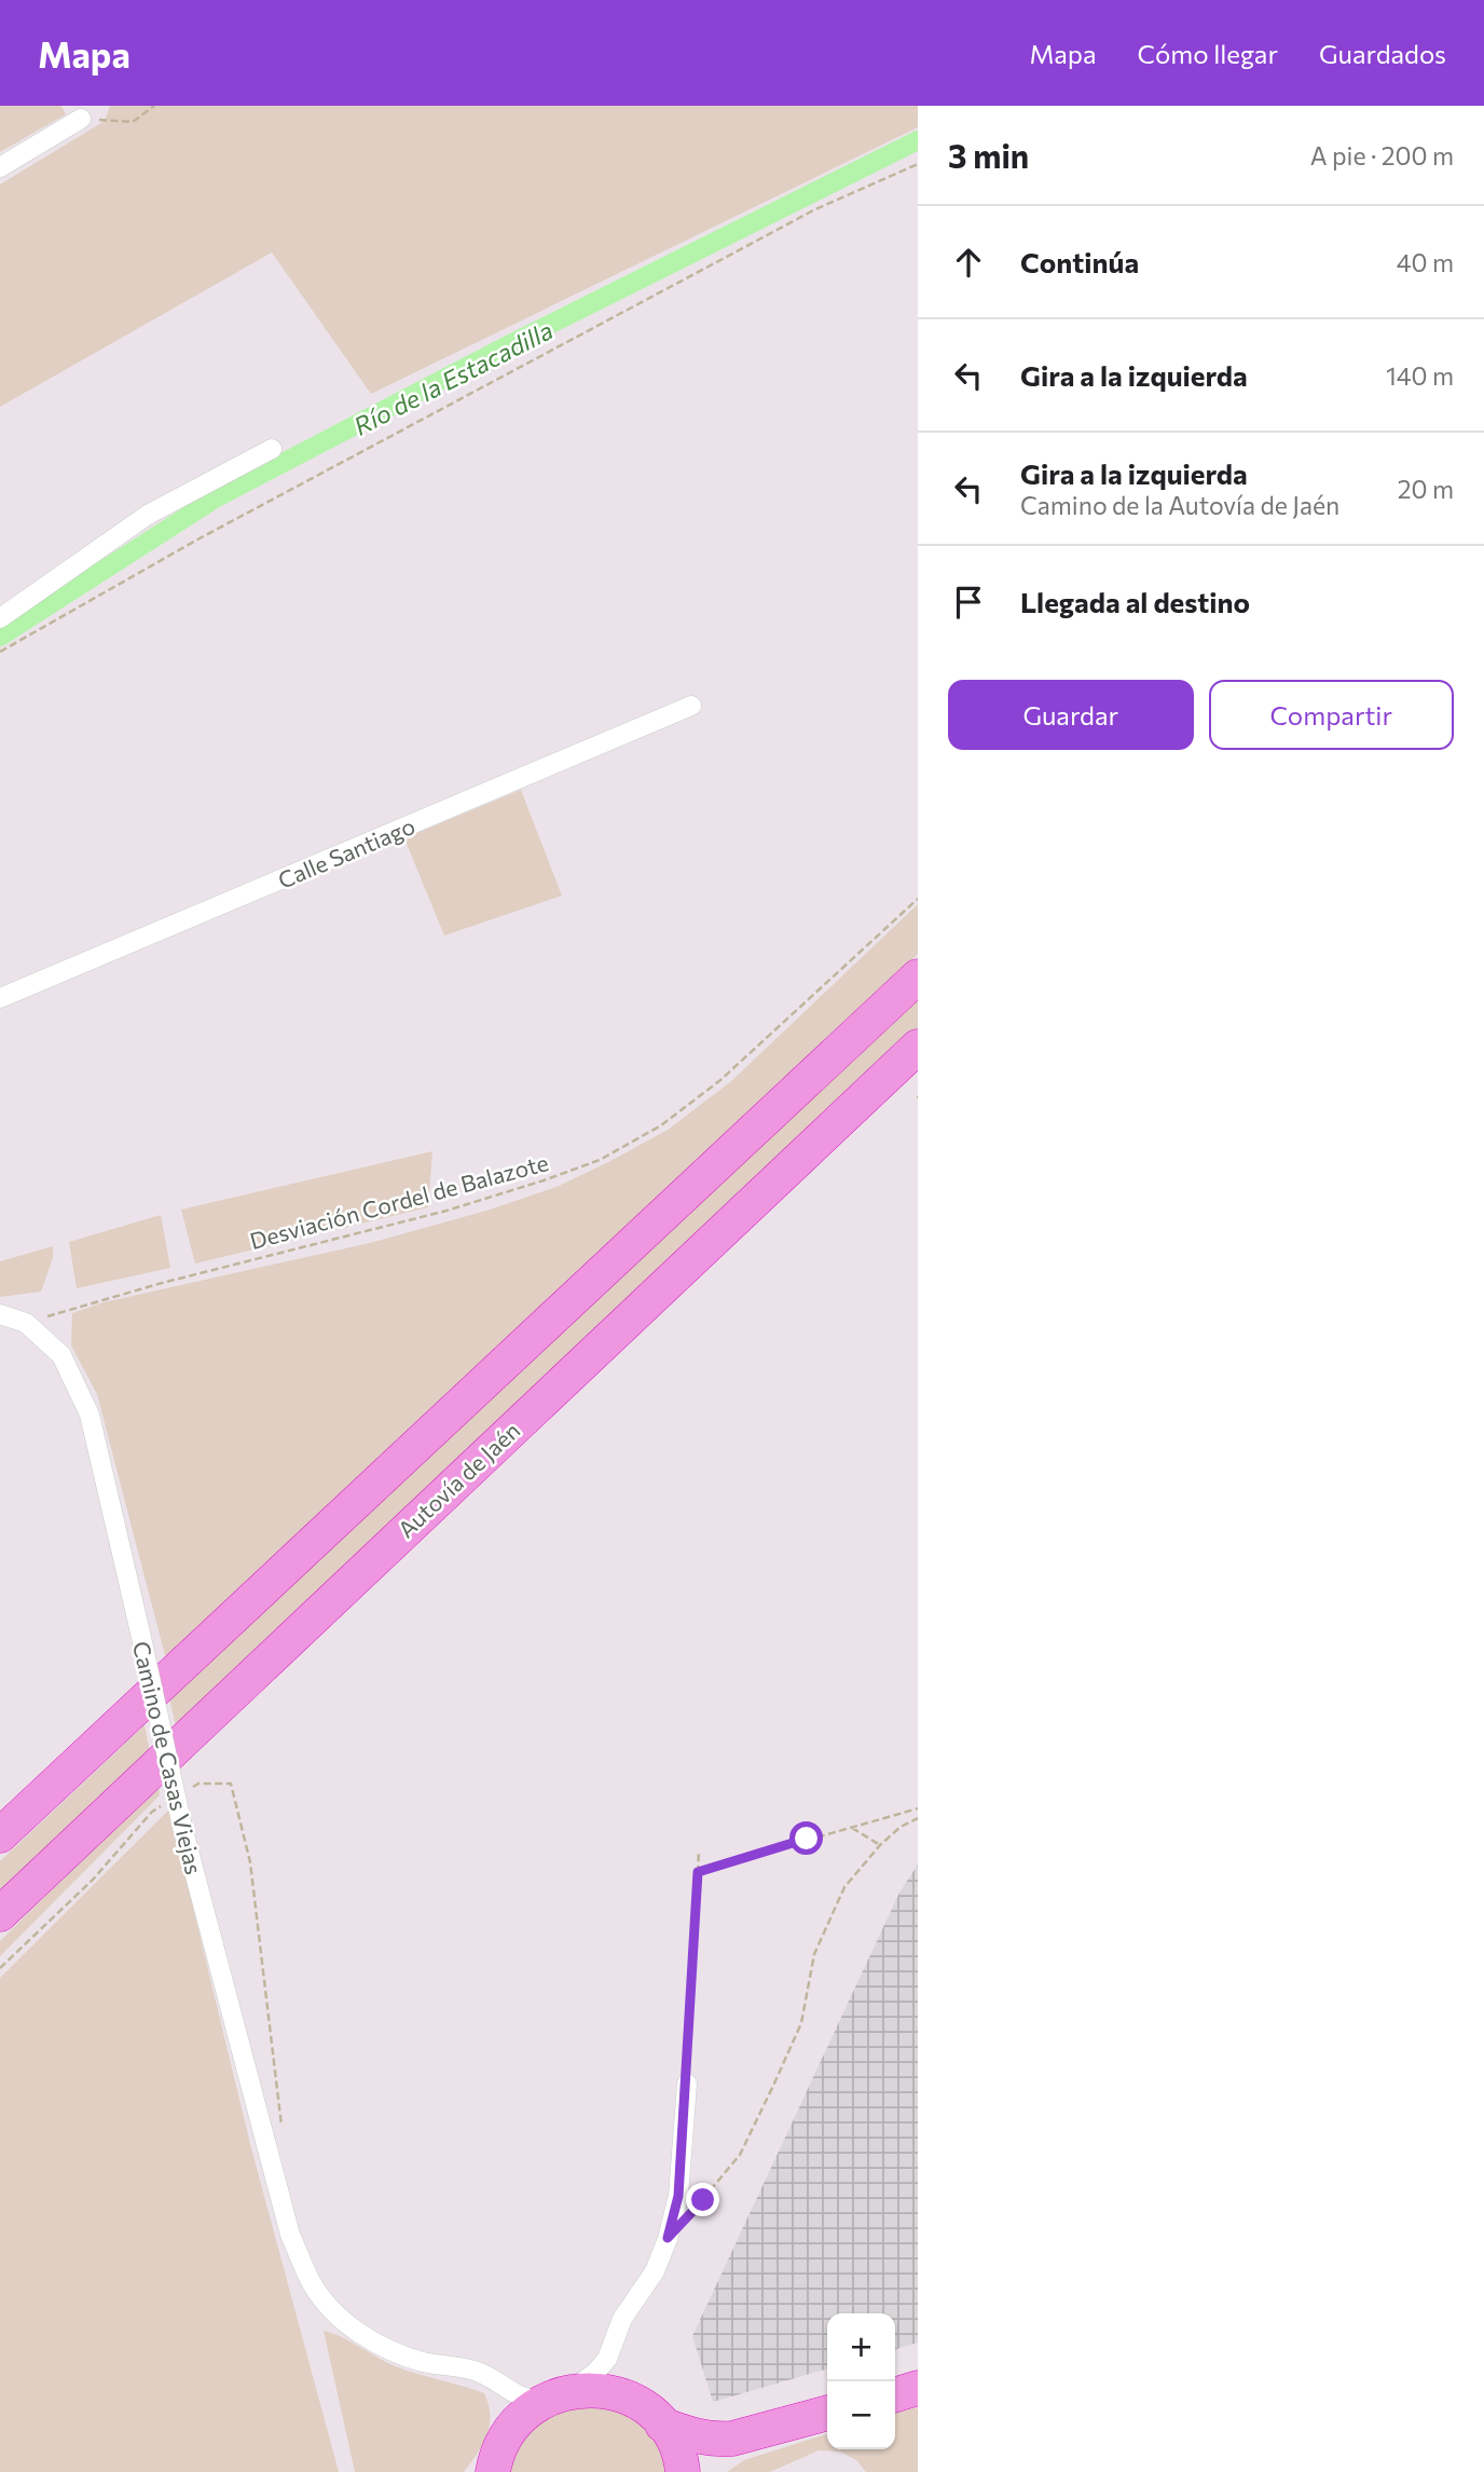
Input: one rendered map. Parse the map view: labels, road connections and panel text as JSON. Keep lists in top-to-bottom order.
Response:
{
  "streets": {
    "highway": ["Autovía de Jaén"],
    "street": ["Calle Santiago", "Camino de Casas Viejas"],
    "path": ["Desviación Cordel de Balazote"]
  },
  "crossings": [
    ["Desviación Cordel de Balazote", "Camino de Casas Viejas"]
  ],
  "water": ["Río de la Estacadilla"],
  "page": {
    "header": "Mapa",
    "nav": ["Mapa", "Cómo llegar", "Guardados"],
    "heading": ["3 min", "A pie · 200 m"],
    "list": [
      ["Continúa", "40 m"],
      ["Gira a la izquierda", "140 m"],
      ["Gira a la izquierda", "Camino de la Autovía de Jaén", "20 m"],
      "Llegada al destino"
    ],
    "buttons": ["Guardar", "Compartir"],
    "map_buttons": ["+", "−"]
  }
}
